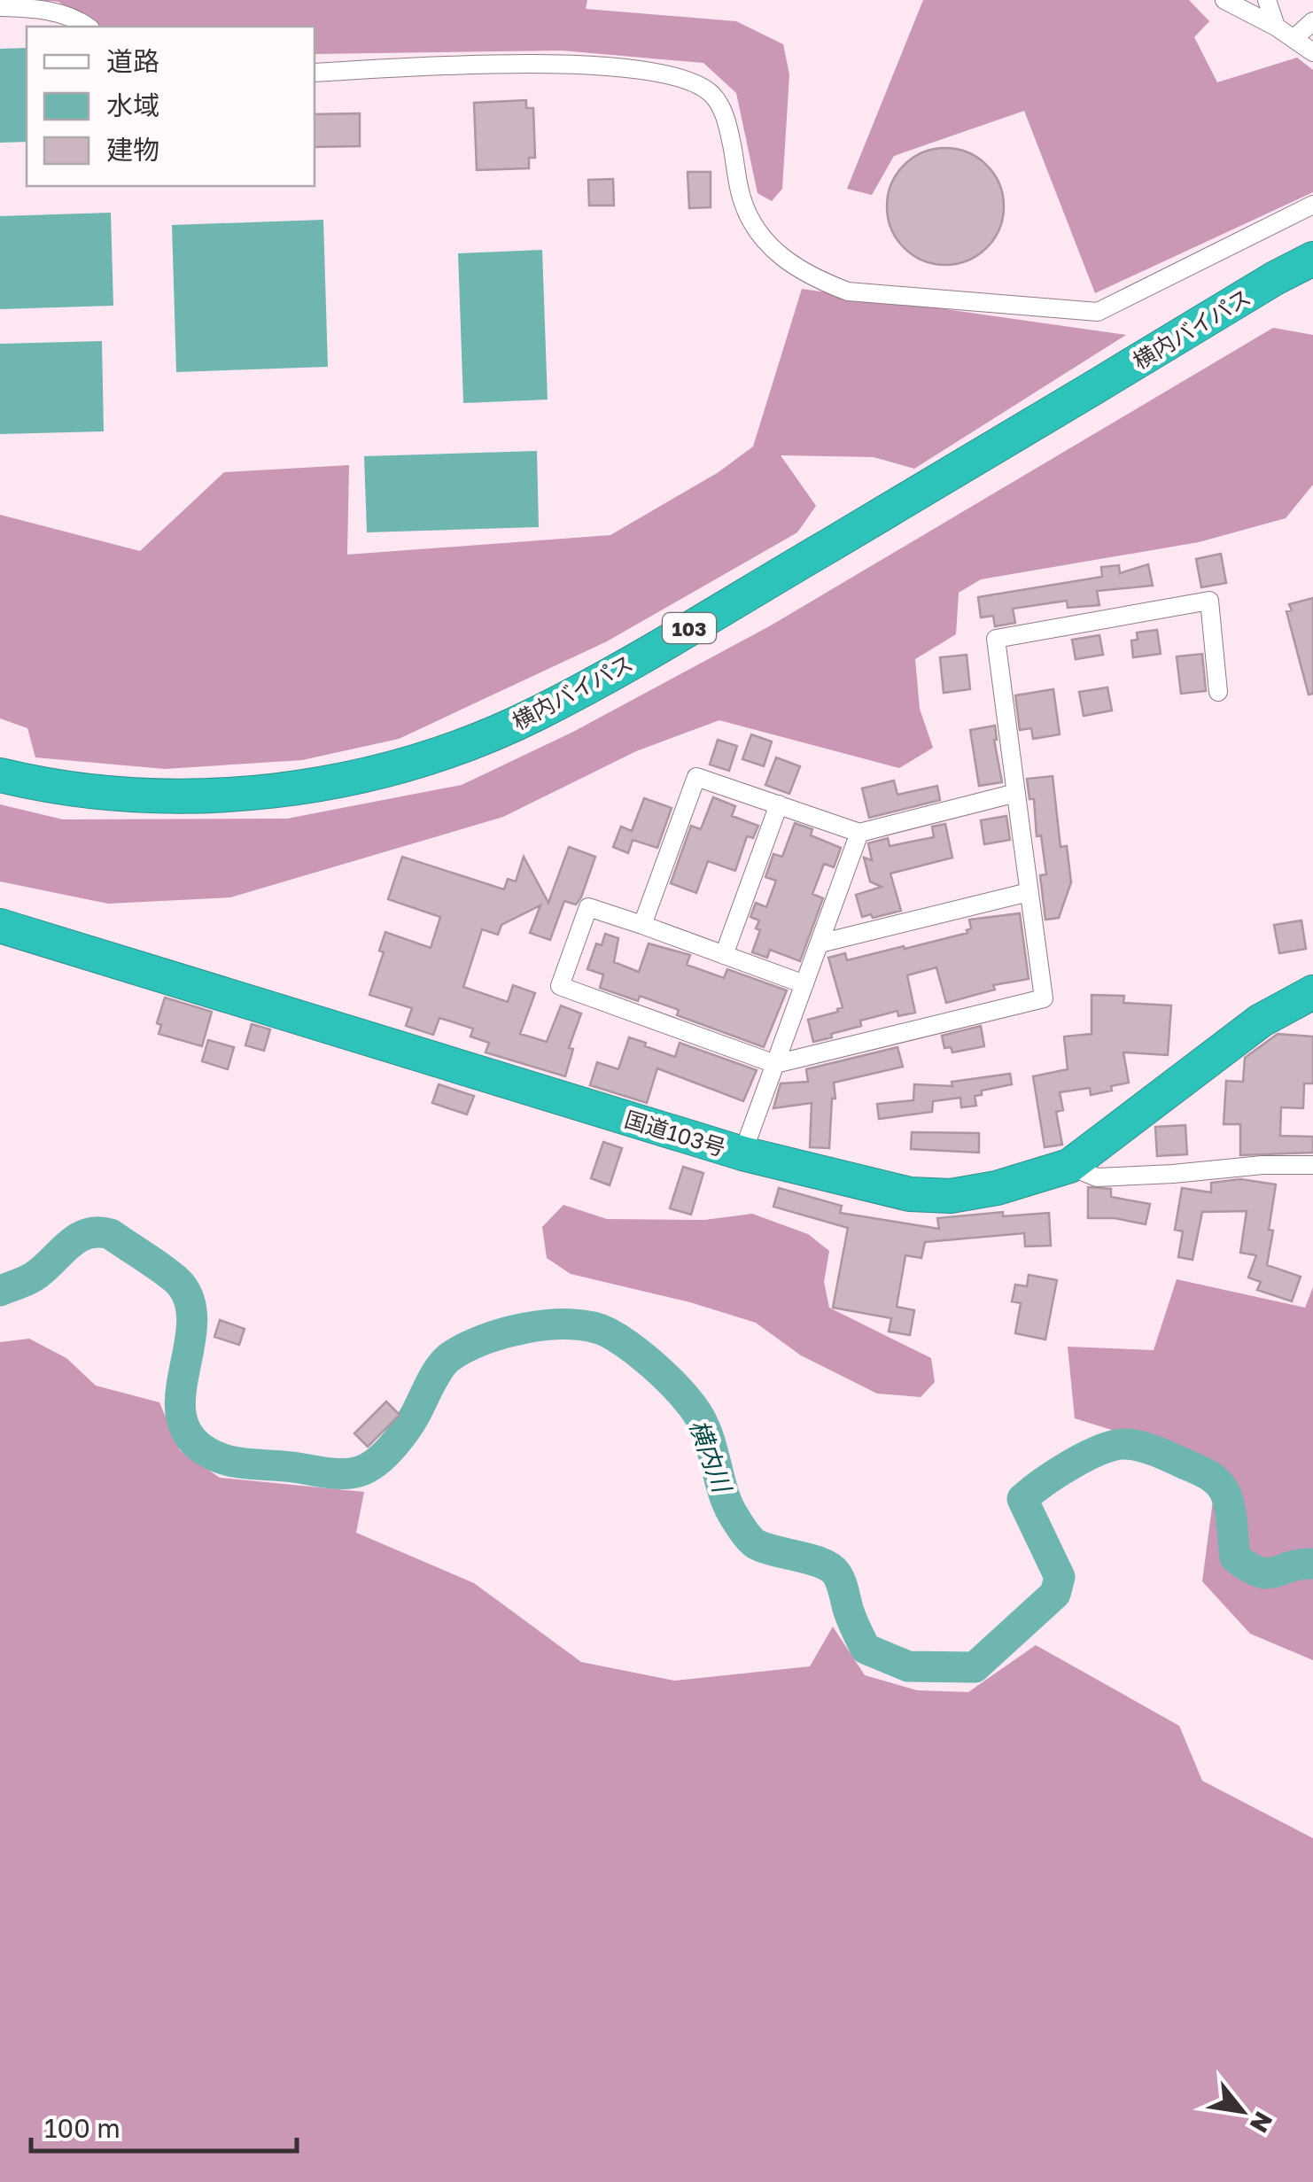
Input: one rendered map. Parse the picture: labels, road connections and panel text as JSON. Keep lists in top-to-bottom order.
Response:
{
  "streets": {
    "highway": ["横内バイパス", "103", "国道103号"]
  },
  "water": ["横内川"],
  "legend": ["道路", "水域", "建物"],
  "scale_bar": "100 m",
  "north": "bottom right"
}
